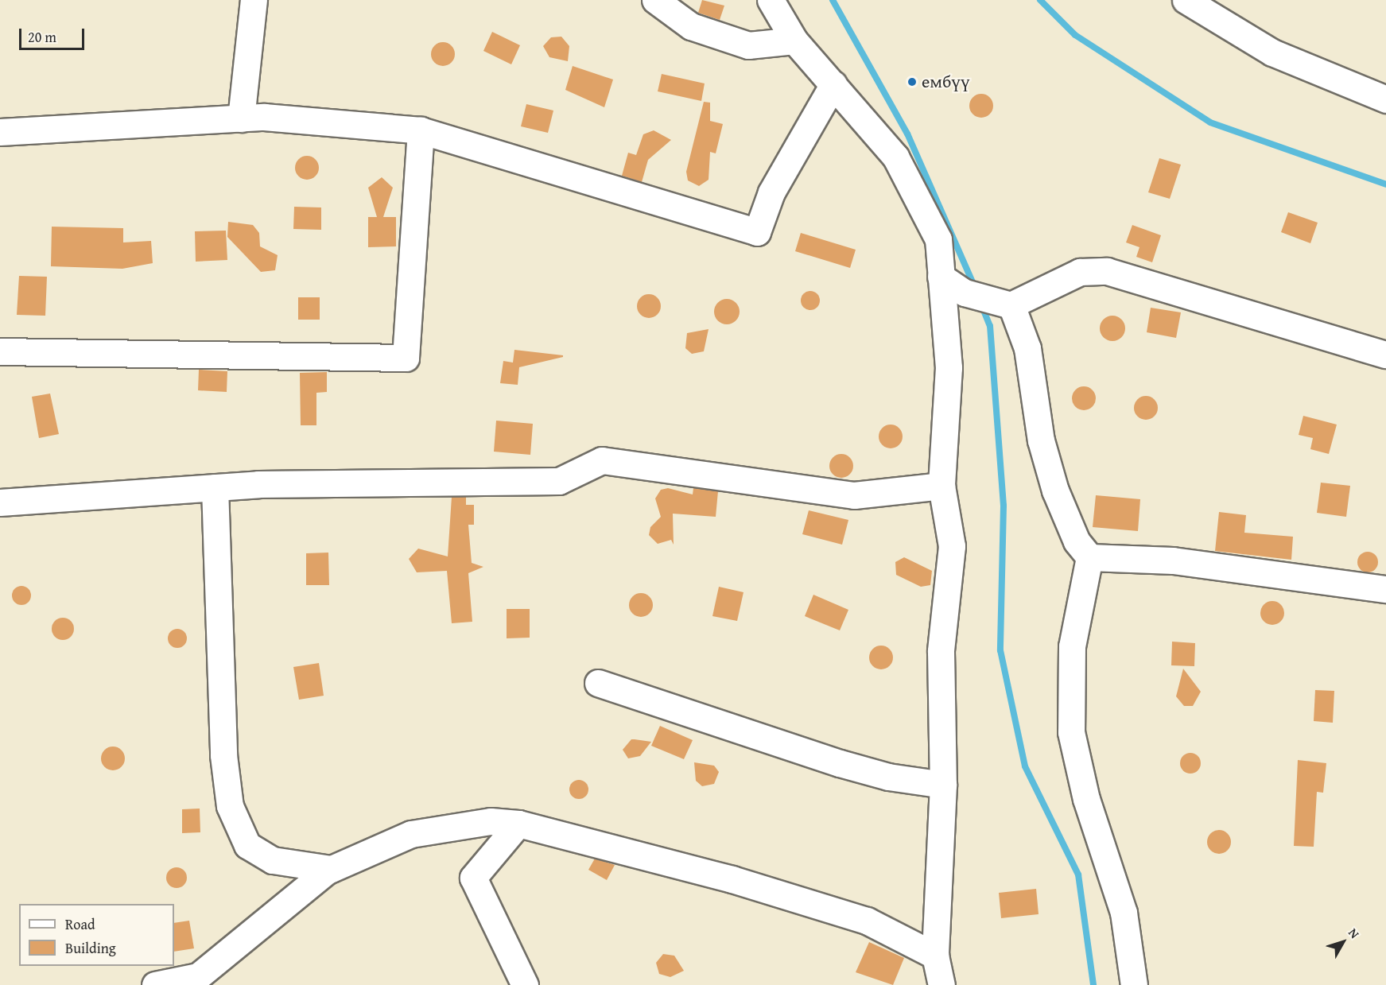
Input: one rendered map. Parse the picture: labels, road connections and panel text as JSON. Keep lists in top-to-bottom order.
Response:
{
  "places": ["ембүү"],
  "legend": ["Road", "Building"],
  "scale_bar": "20 m",
  "north": "top right"
}
